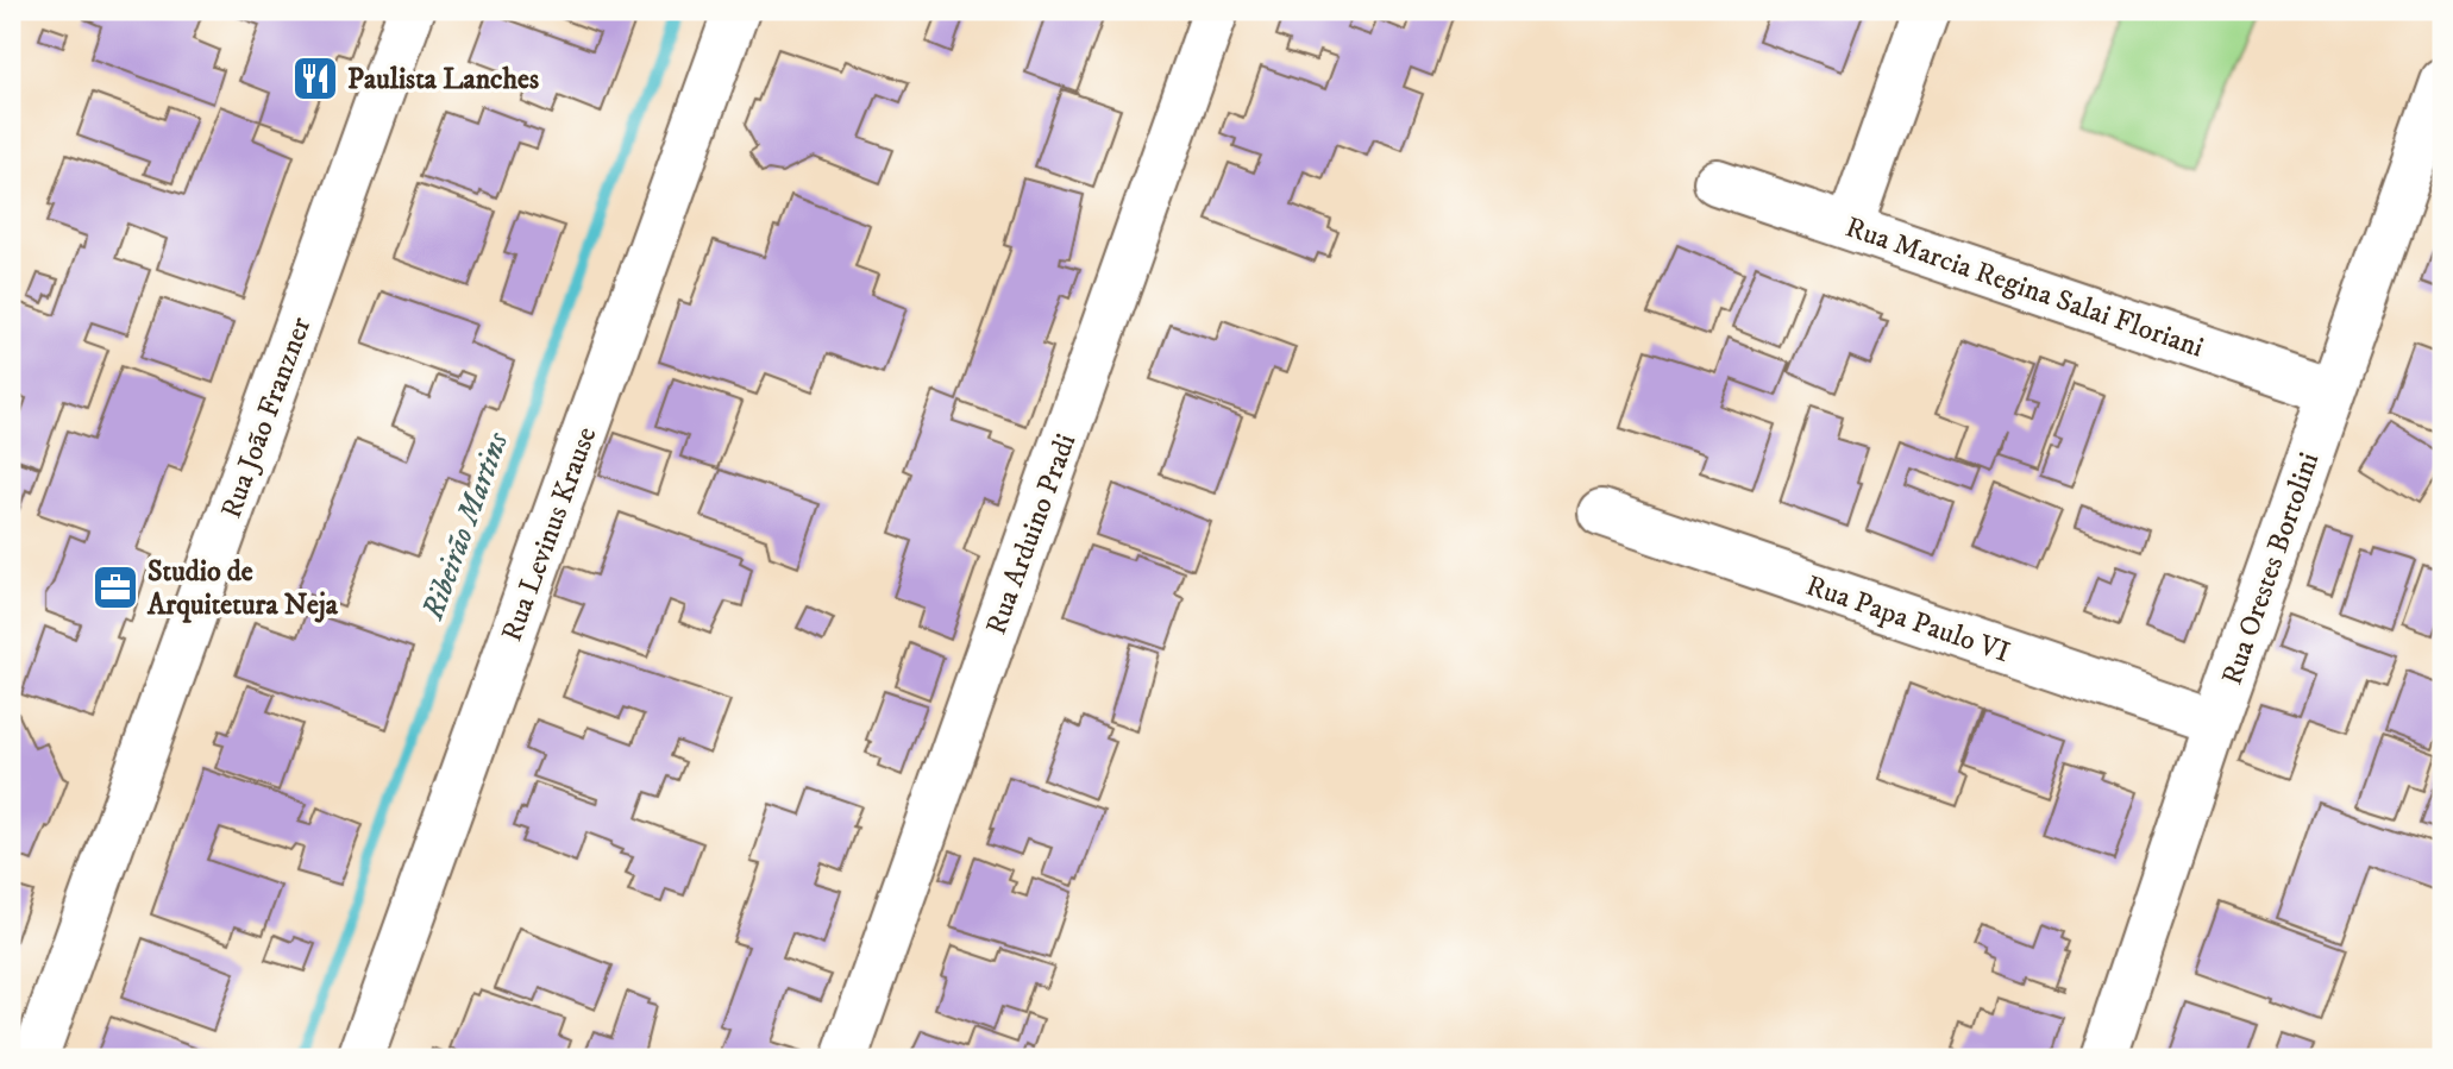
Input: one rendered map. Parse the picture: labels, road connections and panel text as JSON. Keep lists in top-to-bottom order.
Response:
{
  "streets": {
    "street": [
      "Rua Marcia Regina Salai Floriani",
      "Rua João Franzner",
      "Rua Levinus Krause",
      "Rua Arduino Pradi",
      "Rua Orestes Bortolini",
      "Rua Papa Paulo VI"
    ]
  },
  "crossings": [
    ["Rua Marcia Regina Salai Floriani", "Rua Orestes Bortolini"],
    ["Rua Orestes Bortolini", "Rua Papa Paulo VI"]
  ],
  "water": ["Ribeirão Martins"],
  "places": {
    "restaurant": ["Paulista Lanches"],
    "office": ["Studio de Arquitetura Neja"]
  }
}
